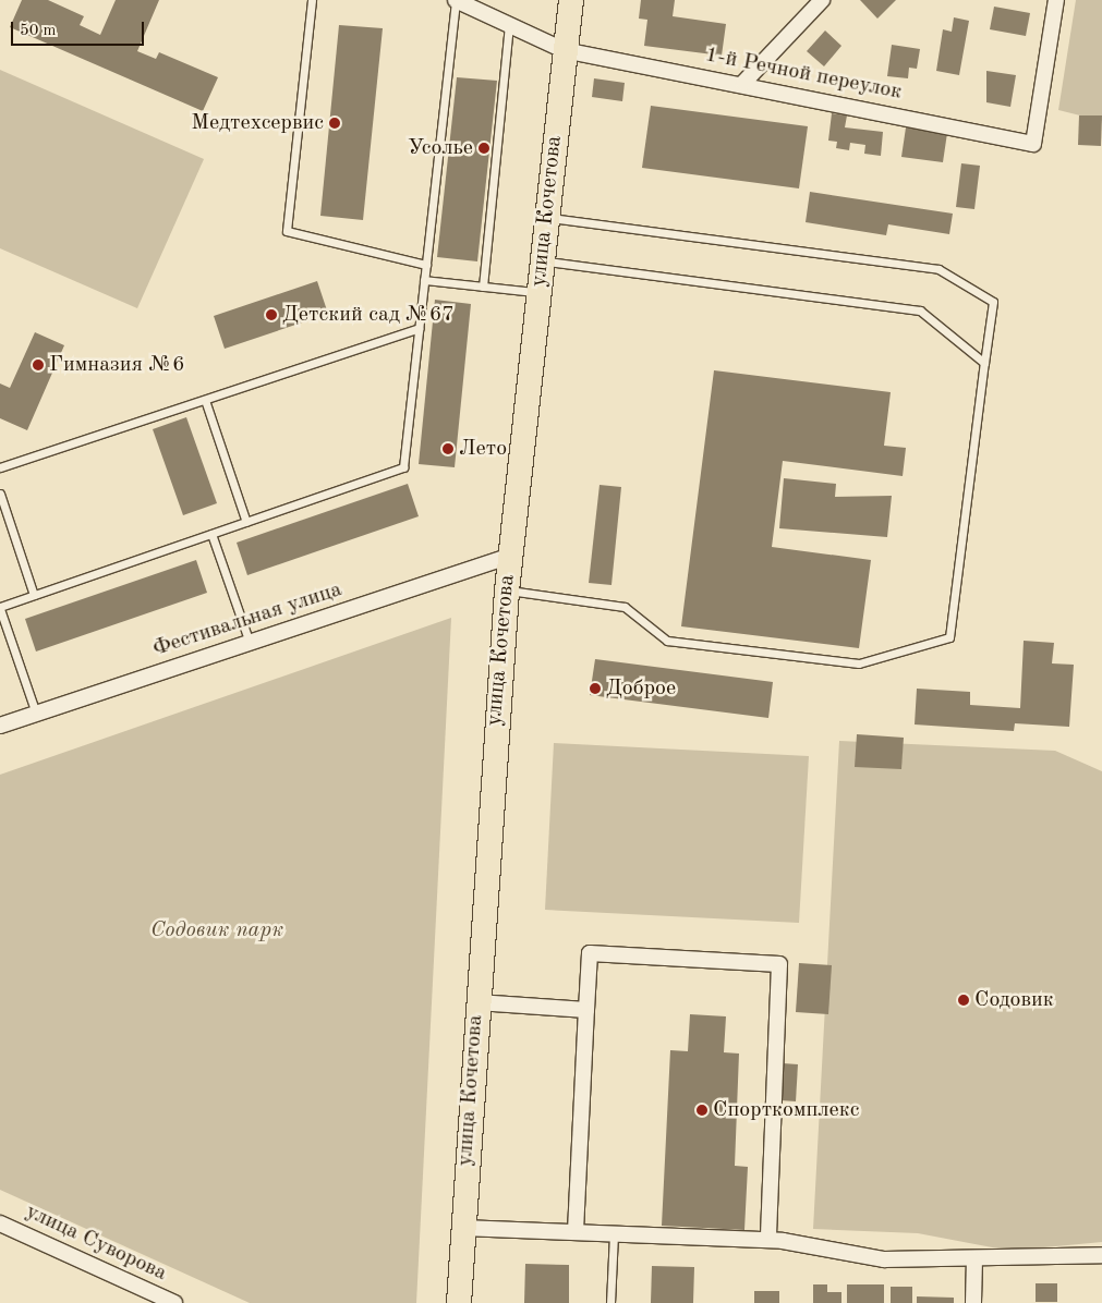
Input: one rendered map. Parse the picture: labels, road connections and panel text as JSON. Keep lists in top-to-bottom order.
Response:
{
  "streets": {
    "main road": ["улица Кочетова"],
    "street": ["1-й Речной переулок", "Фестивальная улица", "улица Суворова"]
  },
  "crossings": [
    ["1-й Речной переулок", "улица Кочетова"],
    ["улица Кочетова", "Фестивальная улица"]
  ],
  "parks": ["Содовик парк"],
  "places": [
    "Медтехсервис",
    "Усолье",
    "Детский сад №67",
    "Гимназия №6",
    "Лето",
    "Доброе",
    "Содовик",
    "Спорткомплекс"
  ],
  "scale_bar": "50 m"
}
